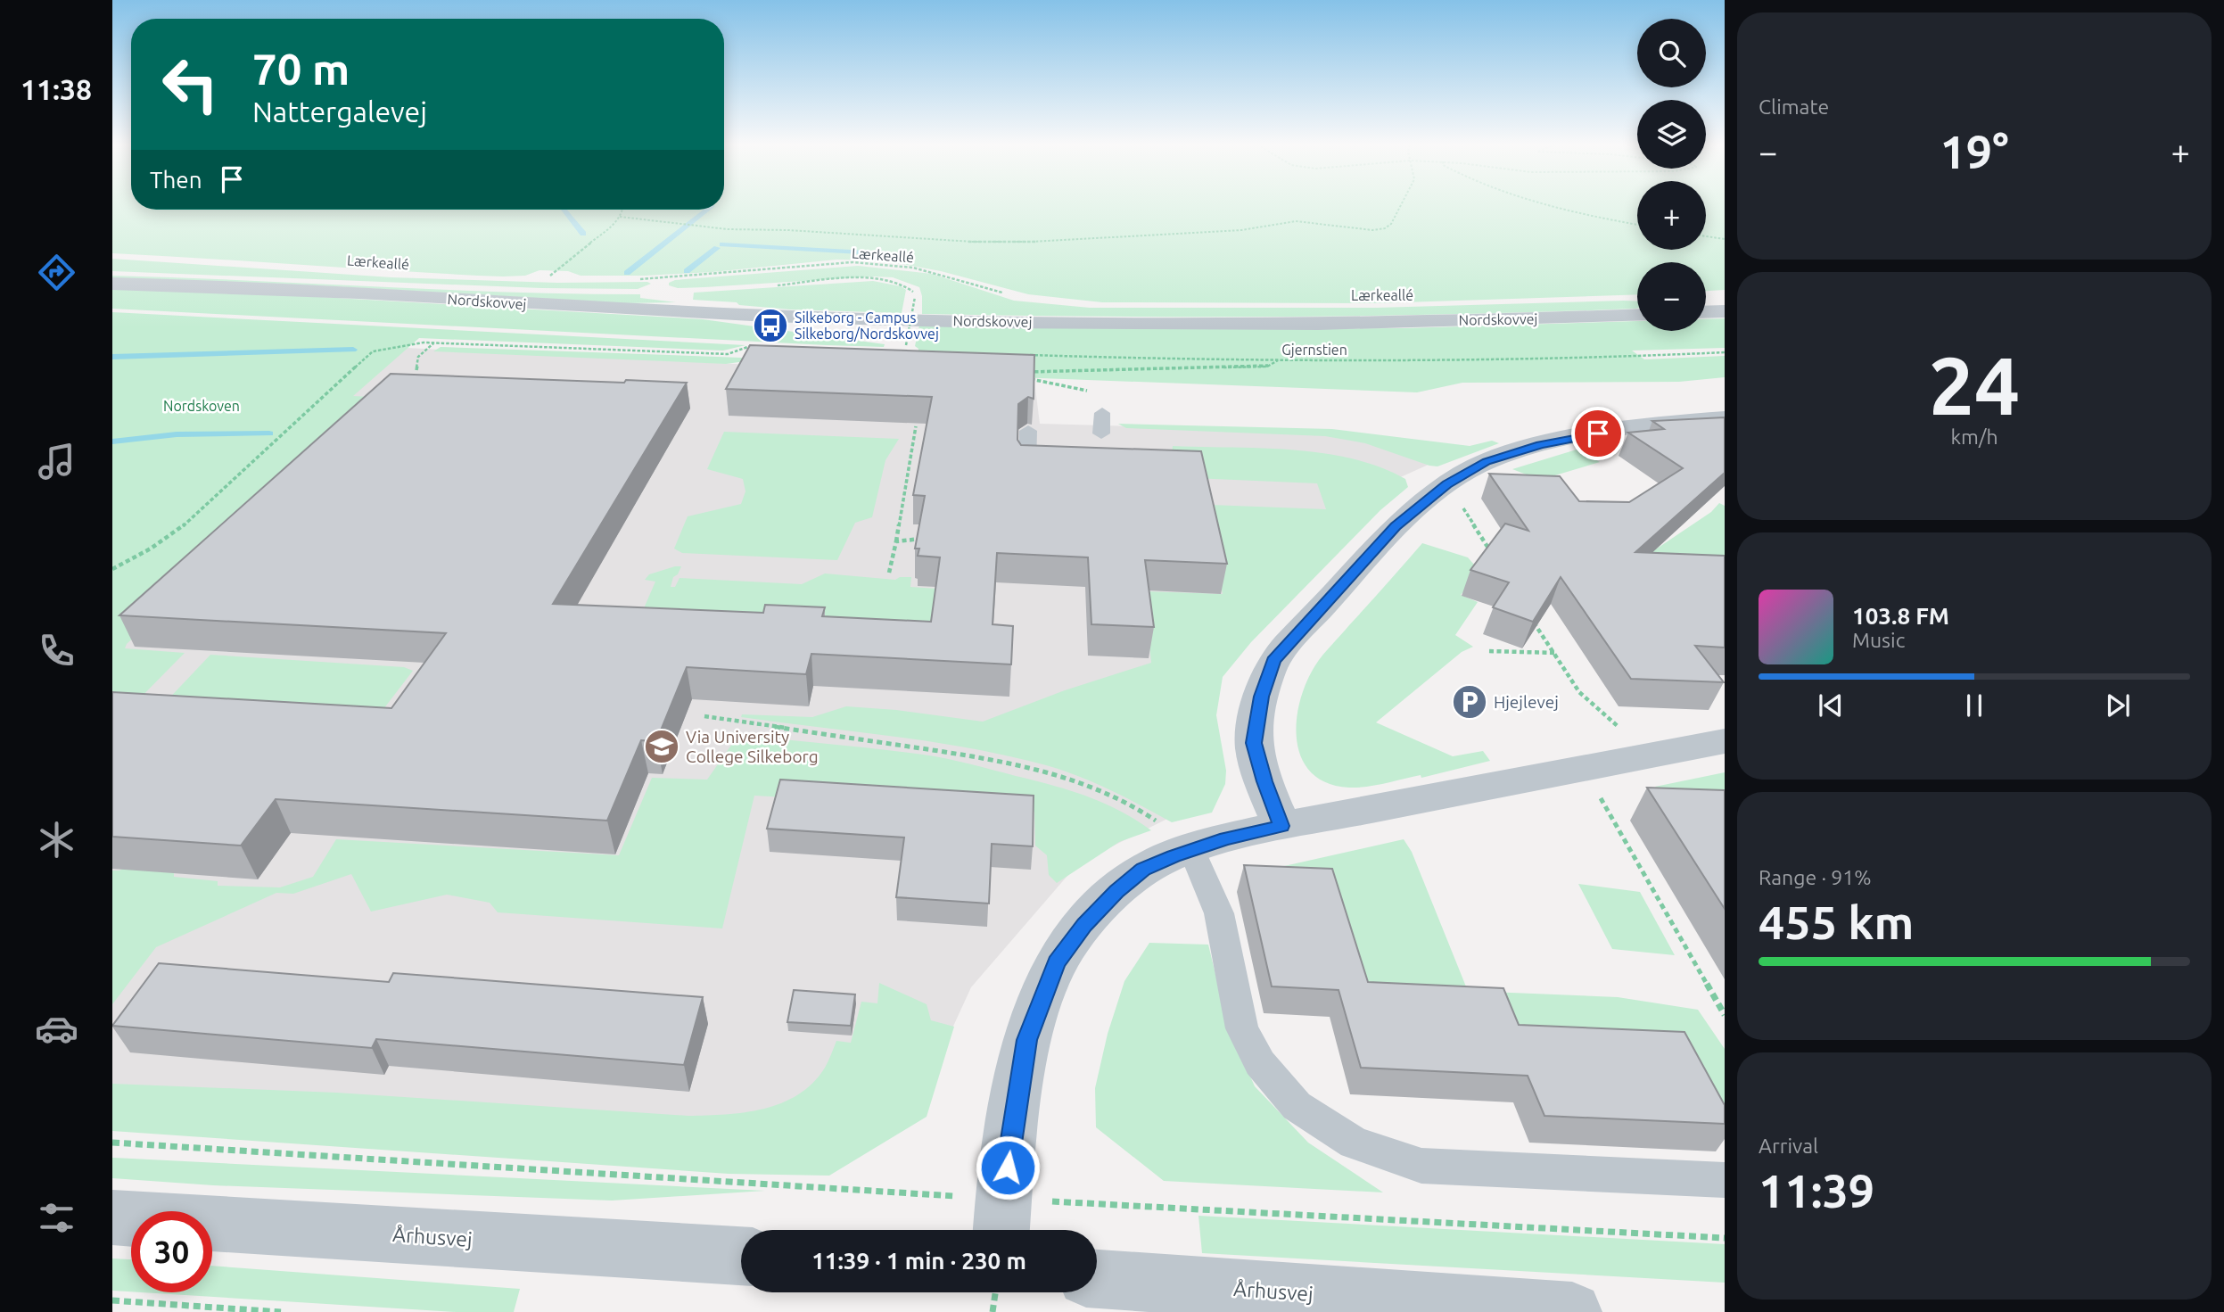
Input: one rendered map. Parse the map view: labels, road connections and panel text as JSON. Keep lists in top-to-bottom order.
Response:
{
  "streets": {
    "street": ["Nordskovvej", "Århusvej"],
    "path": ["Lærkeallé", "Gjernstien"]
  },
  "parks": ["Nordskoven"],
  "places": {
    "bus stop": ["Silkeborg - Campus Silkeborg/Nordskovvej"],
    "parking": ["Hjejlevej"],
    "school or university": ["Via University College Silkeborg"]
  },
  "page": {
    "tabs": "11:38",
    "tile": [
      "Climate",
      ["24", "km/h"],
      ["Range · 91%", "455 km"],
      ["Arrival", "11:39"]
    ],
    "map_buttons": ["+", "−"],
    "turn": ["70 m", "Nattergalevej"],
    "heat": ["−", "19°", "+"],
    "then": "Then",
    "song": ["103.8 FM", "Music"],
    "limit": "30",
    "trip": "11:39 · 1 min · 230 m"
  }
}
